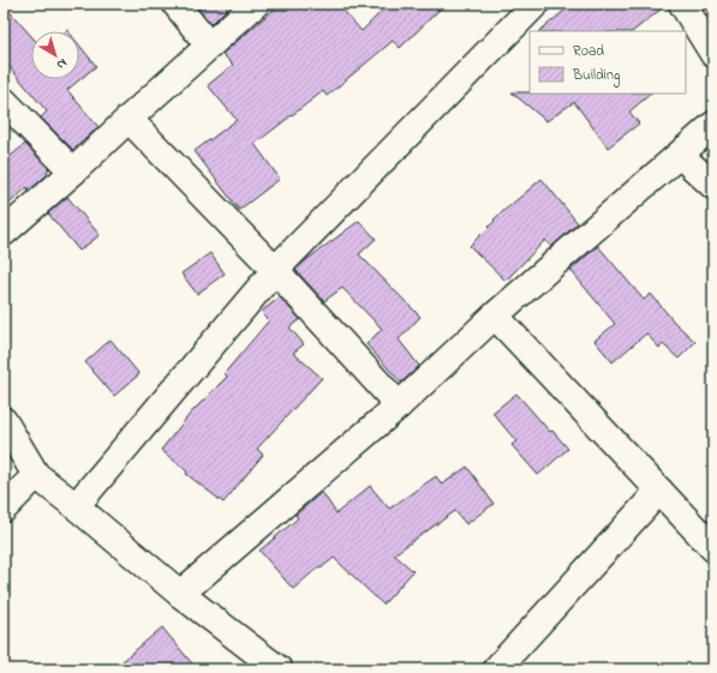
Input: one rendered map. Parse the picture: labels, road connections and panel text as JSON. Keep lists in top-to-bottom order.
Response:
{
  "legend": ["Road", "Building"],
  "north": "bottom right"
}
